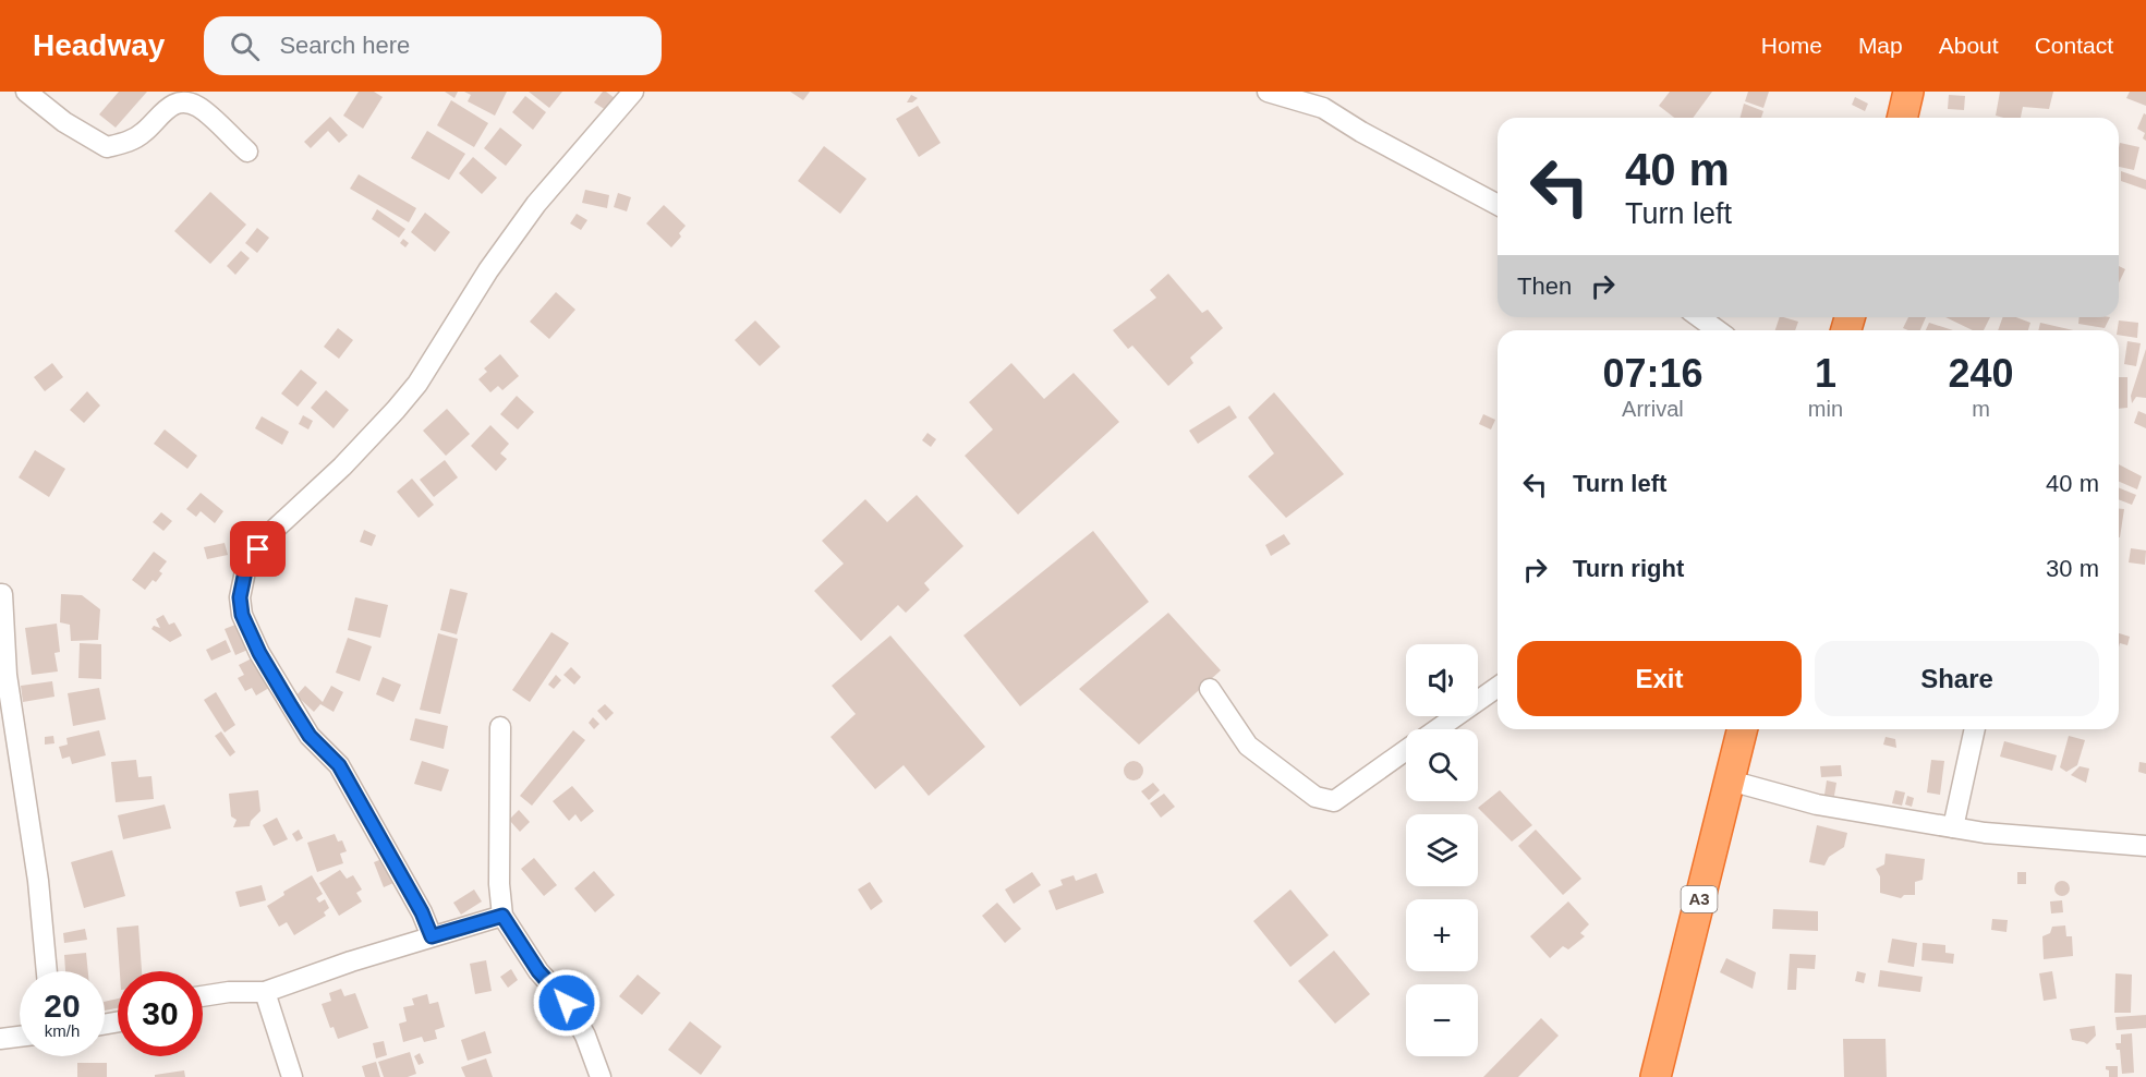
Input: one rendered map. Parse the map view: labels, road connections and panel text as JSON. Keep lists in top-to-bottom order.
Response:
{
  "streets": {
    "highway": ["A3"]
  },
  "page": {
    "header": "Headway",
    "search": "Search here",
    "nav": [
      "Home",
      "Map",
      "About",
      "Contact"
    ],
    "turn": ["40 m", "Turn left"],
    "then": "Then",
    "eta": [
      "07:16",
      "Arrival",
      "1",
      "min",
      "240",
      "m"
    ],
    "list": [
      {
        "name": "Turn left",
        "value": "40 m"
      },
      {
        "name": "Turn right",
        "value": "30 m"
      }
    ],
    "buttons": ["Exit", "Share"],
    "map_buttons": ["+", "−"],
    "speed": "20 km/h",
    "limit": "30"
  }
}
